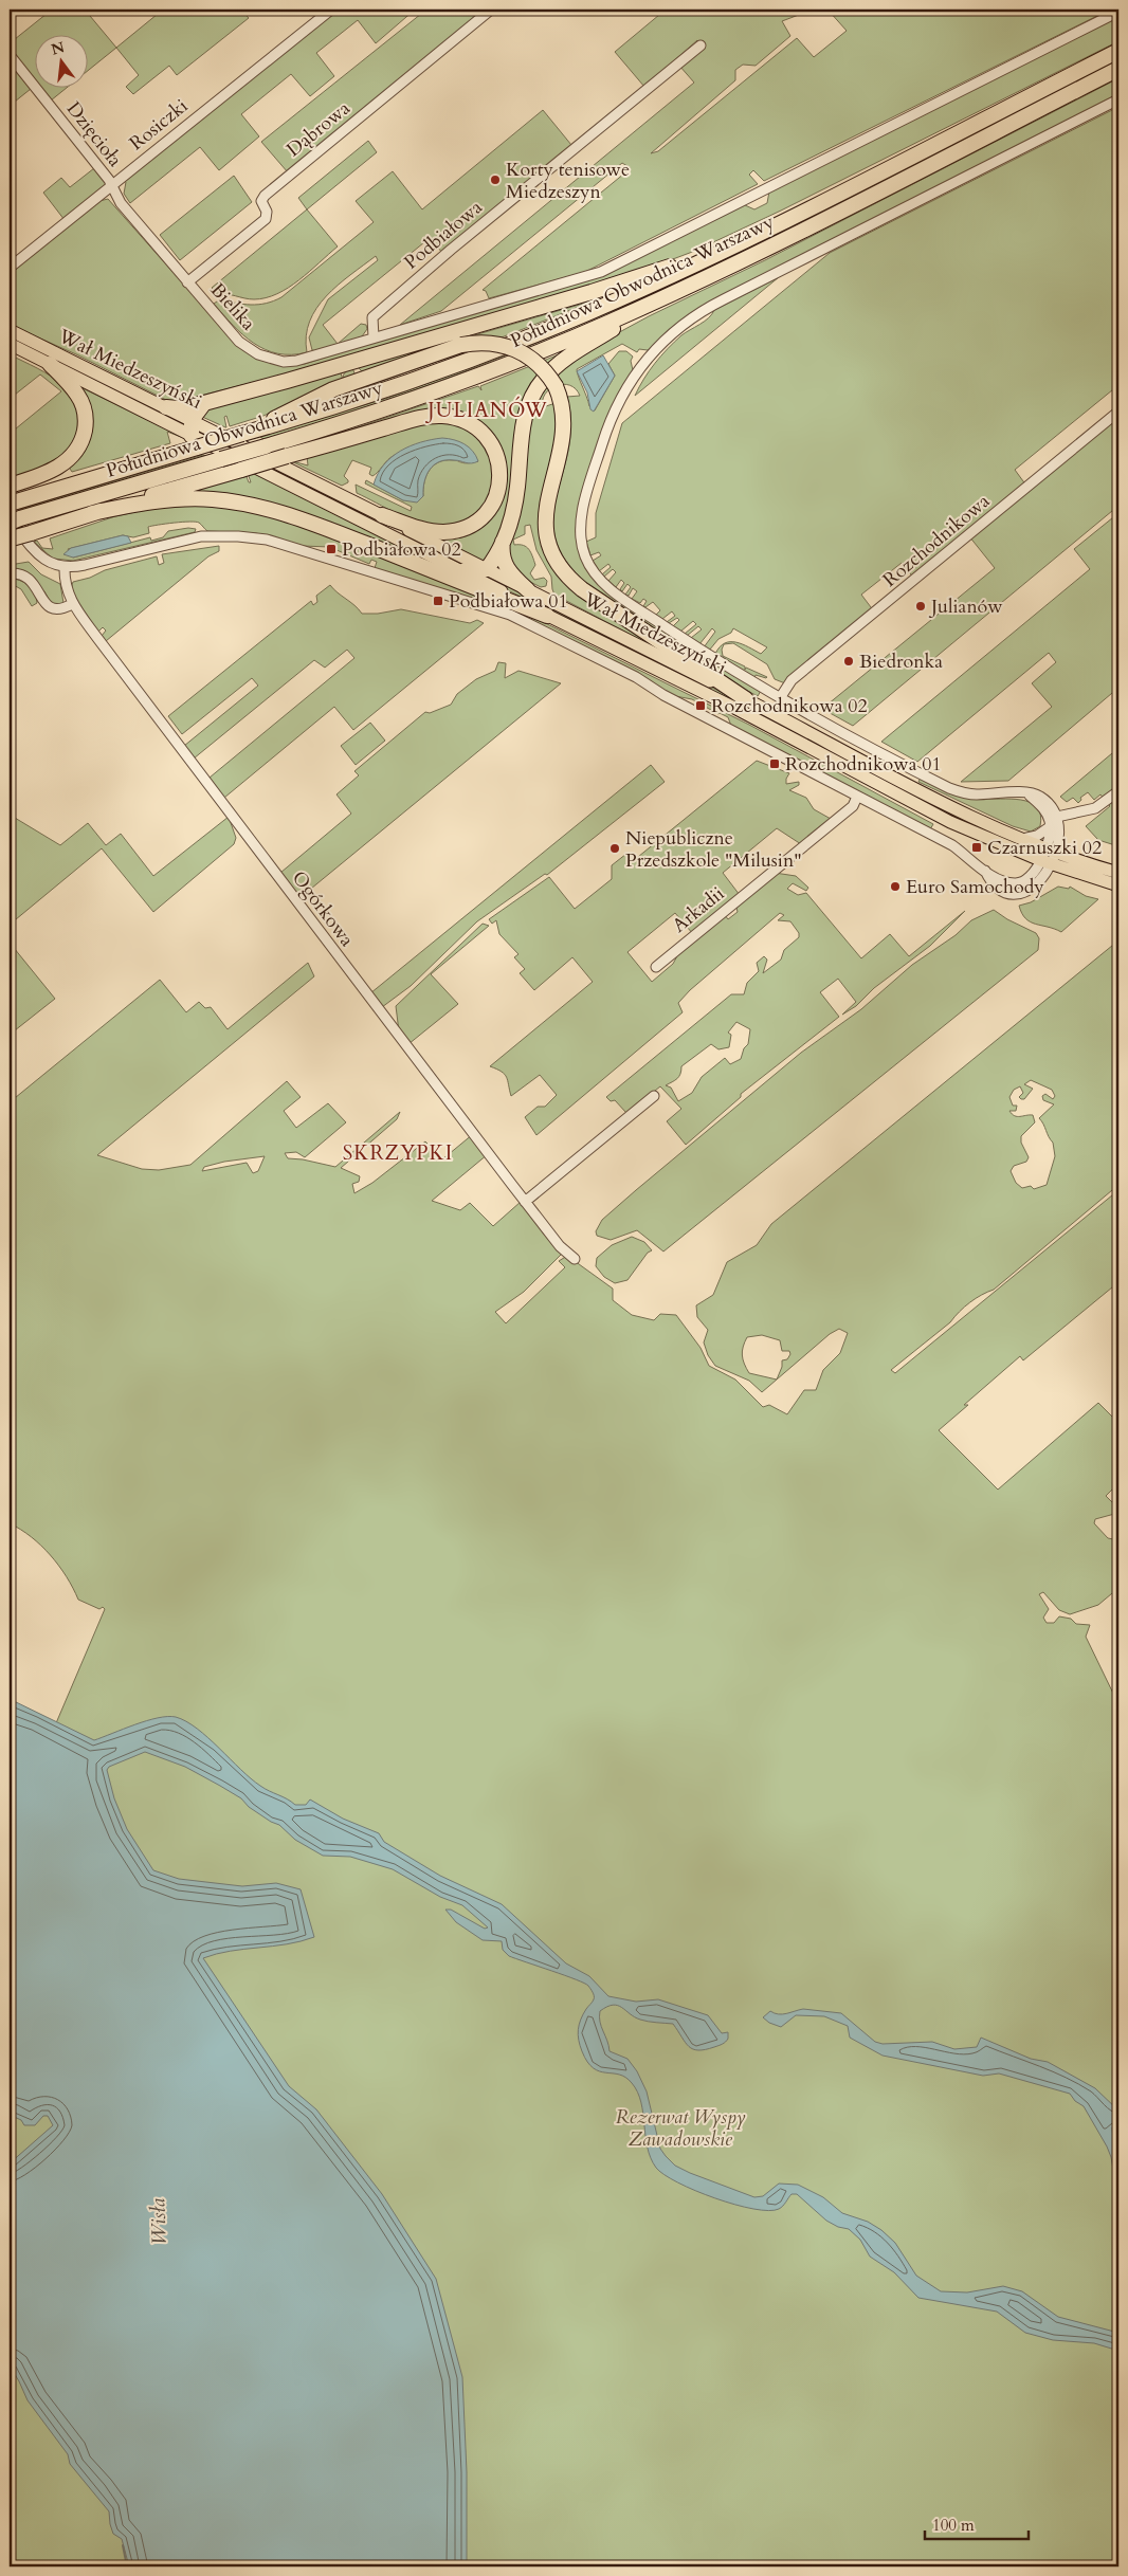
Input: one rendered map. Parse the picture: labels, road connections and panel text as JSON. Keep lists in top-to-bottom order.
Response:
{
  "streets": {
    "highway": ["Południowa Obwodnica Warszawy"],
    "main road": ["Wał Miedzeszyński"],
    "street": [
      "Rosiczki",
      "Dąbrowa",
      "Dzięcioła",
      "Podbiałowa",
      "Bielika",
      "Rozchodnikowa",
      "Ogórkowa",
      "Arkadii"
    ]
  },
  "crossings": [
    ["Rosiczki", "Dzięcioła"],
    ["Rosiczki", "Bielika"],
    ["Dąbrowa", "Bielika"],
    ["Dzięcioła", "Bielika"],
    ["Podbiałowa", "Bielika"],
    ["Południowa Obwodnica Warszawy", "Wał Miedzeszyński"]
  ],
  "districts": ["JULIANÓW", "SKRZYPKI"],
  "water": ["Wisła"],
  "parks": ["Rezerwat Wyspy Zawadowskie"],
  "places": {
    "other": [
      "Korty tenisowe Miedzeszyn",
      "Julianów",
      "Biedronka",
      "Niepubliczne Przedszkole \"Milusin\"",
      "Euro Samochody"
    ],
    "transit": [
      "Podbiałowa 02",
      "Podbiałowa 01",
      "Rozchodnikowa 02",
      "Rozchodnikowa 01",
      "Czarnuszki 02"
    ]
  },
  "scale_bar": "100 m",
  "north": "top"
}
